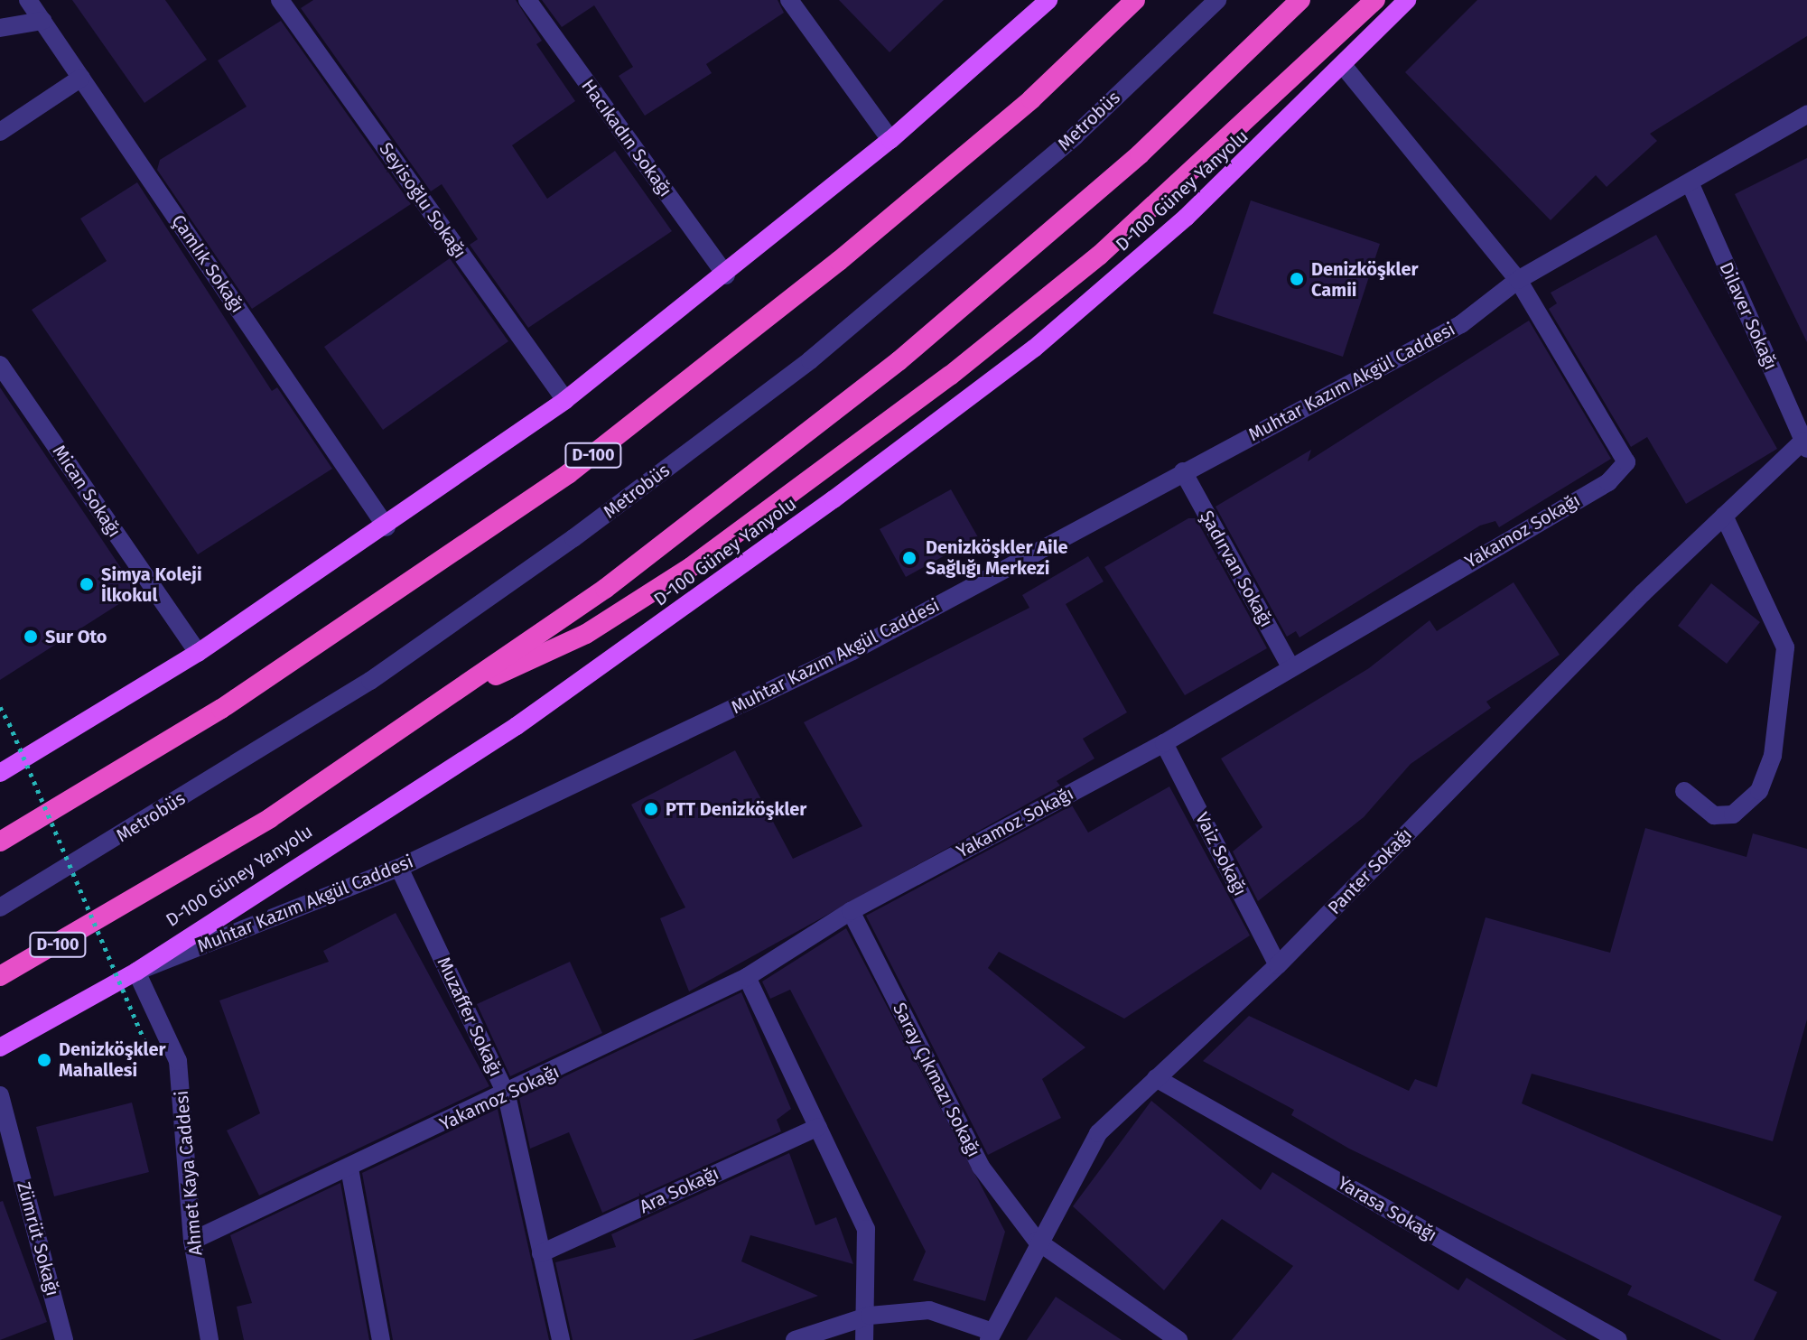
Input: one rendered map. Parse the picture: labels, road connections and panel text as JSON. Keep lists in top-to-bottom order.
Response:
{
  "streets": {
    "highway": ["D-100"],
    "main road": ["D-100 Güney Yanyolu"],
    "street": [
      "Metrobüs",
      "Hacıkadın Sokağı",
      "Seyisoğlu Sokağı",
      "Çamlık Sokağı",
      "Dilaver Sokağı",
      "Muhtar Kazım Akgül Caddesi",
      "Mican Sokağı",
      "Yakamoz Sokağı",
      "Şadırvan Sokağı",
      "Vaiz Sokağı",
      "Panter Sokağı",
      "Muzaffer Sokağı",
      "Saray Çıkmazı Sokağı",
      "Ahmet Kaya Caddesi",
      "Ara Sokağı",
      "Yarasa Sokağı",
      "Zümrüt Sokağı"
    ]
  },
  "crossings": [
    ["D-100 Güney Yanyolu", "Muhtar Kazım Akgül Caddesi"],
    ["D-100 Güney Yanyolu", "Ahmet Kaya Caddesi"],
    ["Dilaver Sokağı", "Muhtar Kazım Akgül Caddesi"],
    ["Dilaver Sokağı", "Panter Sokağı"],
    ["Muhtar Kazım Akgül Caddesi", "Yakamoz Sokağı"],
    ["Muhtar Kazım Akgül Caddesi", "Şadırvan Sokağı"],
    ["Muhtar Kazım Akgül Caddesi", "Muzaffer Sokağı"],
    ["Muhtar Kazım Akgül Caddesi", "Ahmet Kaya Caddesi"],
    ["Yakamoz Sokağı", "Şadırvan Sokağı"],
    ["Yakamoz Sokağı", "Vaiz Sokağı"],
    ["Yakamoz Sokağı", "Muzaffer Sokağı"],
    ["Yakamoz Sokağı", "Saray Çıkmazı Sokağı"],
    ["Yakamoz Sokağı", "Ahmet Kaya Caddesi"],
    ["Vaiz Sokağı", "Panter Sokağı"],
    ["Panter Sokağı", "Saray Çıkmazı Sokağı"],
    ["Panter Sokağı", "Yarasa Sokağı"],
    ["Muzaffer Sokağı", "Ara Sokağı"]
  ],
  "places": [
    "Denizköşkler Camii",
    "Denizköşkler Aile Sağlığı Merkezi",
    "Simya Koleji İlkokul",
    "Sur Oto",
    "PTT Denizköşkler",
    "Denizköşkler Mahallesi"
  ]
}
